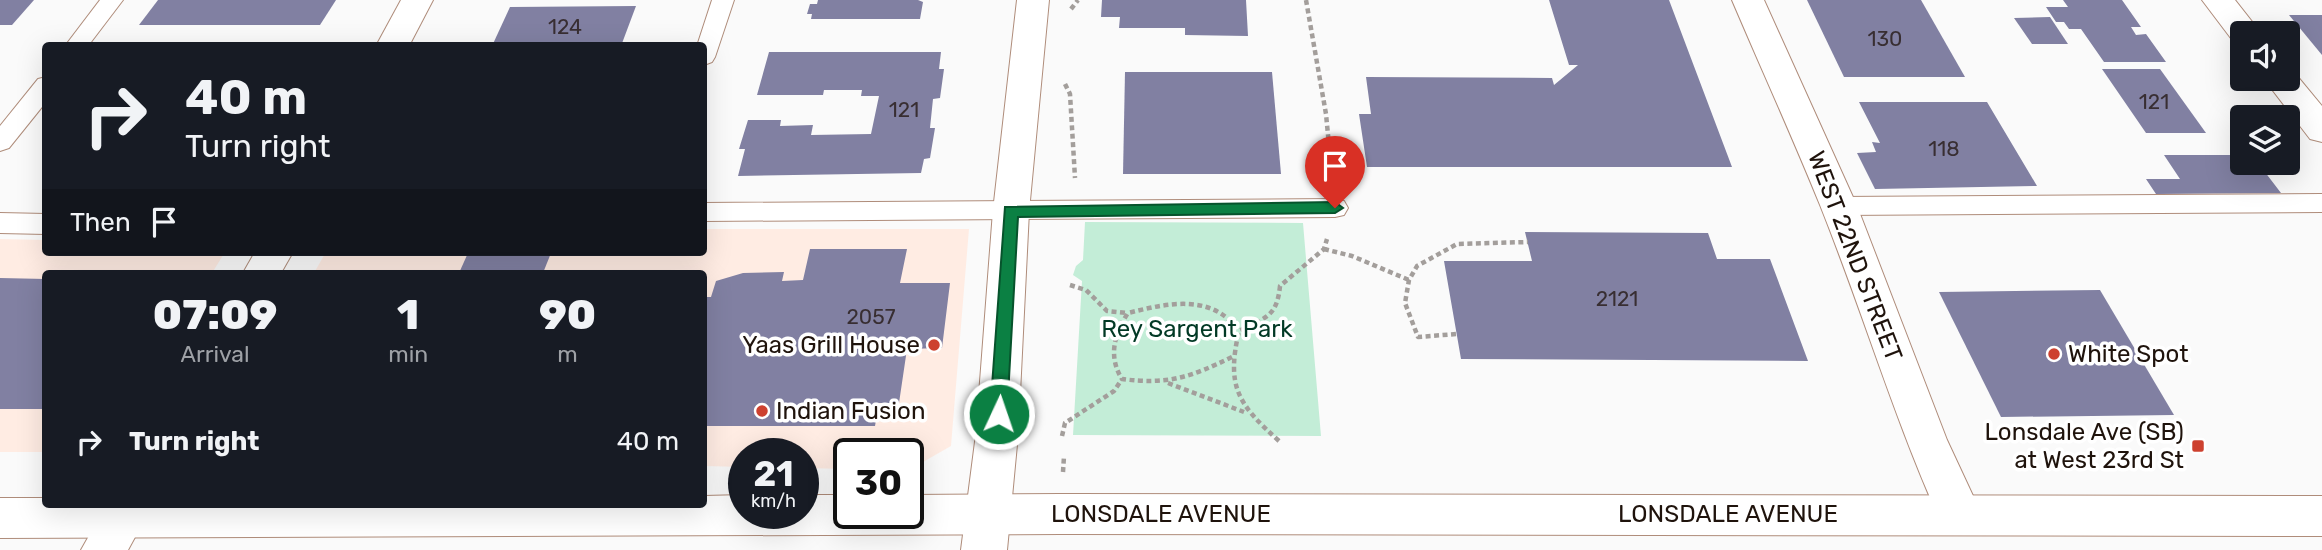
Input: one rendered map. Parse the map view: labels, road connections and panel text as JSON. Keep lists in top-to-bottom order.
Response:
{
  "streets": {
    "main road": ["WEST 22ND STREET", "LONSDALE AVENUE"]
  },
  "crossings": [
    ["WEST 22ND STREET", "LONSDALE AVENUE"]
  ],
  "parks": ["Rey Sargent Park"],
  "places": {
    "other": ["Yaas Grill House", "White Spot", "Indian Fusion"],
    "transit": ["Lonsdale Ave (SB) at West 23rd St"]
  },
  "house_numbers": [
    "124",
    "130",
    "121",
    "121",
    "118",
    "2121",
    "2057"
  ],
  "page": {
    "turn": ["40 m", "Turn right"],
    "then": "Then",
    "eta": [
      "07:09",
      "Arrival",
      "1",
      "min",
      "90",
      "m"
    ],
    "list": [
      {
        "name": "Turn right",
        "value": "40 m"
      }
    ],
    "speed": "21 km/h",
    "limit": "30"
  }
}
